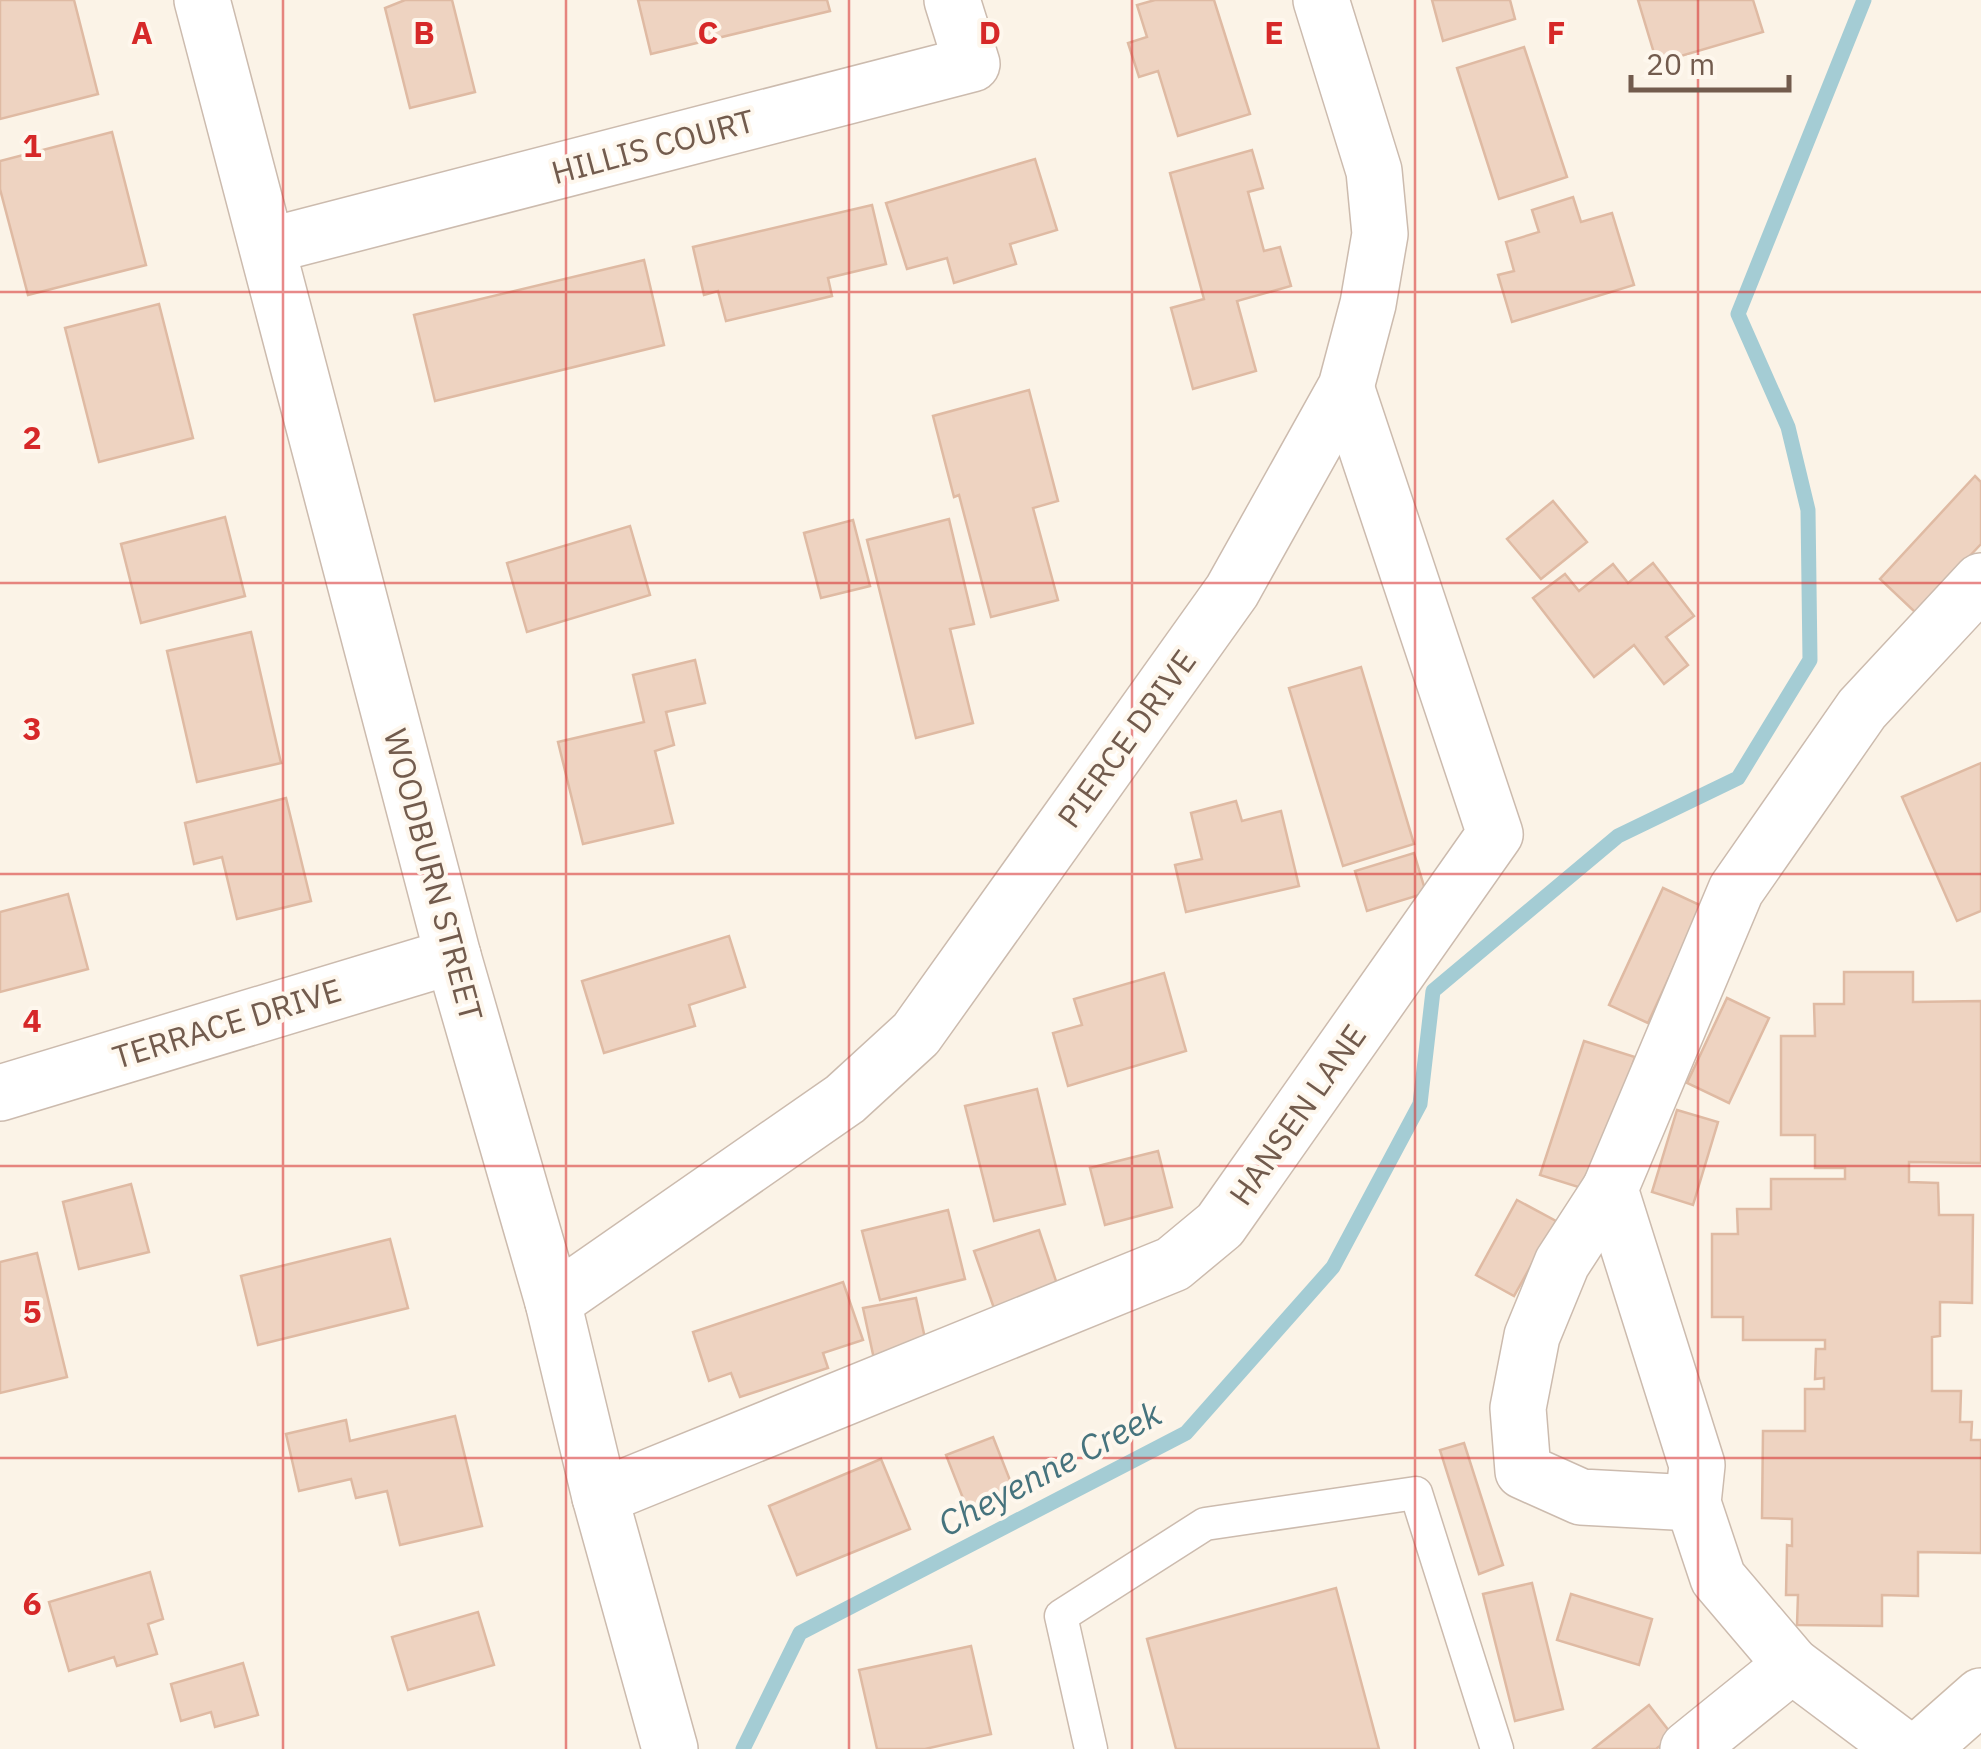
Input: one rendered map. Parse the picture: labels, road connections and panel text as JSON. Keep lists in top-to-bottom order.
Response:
{
  "streets": {
    "street": [
      "HILLIS COURT",
      "PIERCE DRIVE",
      "WOODBURN STREET",
      "TERRACE DRIVE",
      "HANSEN LANE"
    ]
  },
  "crossings": [
    ["HILLIS COURT", "WOODBURN STREET"],
    ["PIERCE DRIVE", "WOODBURN STREET"],
    ["PIERCE DRIVE", "HANSEN LANE"],
    ["WOODBURN STREET", "TERRACE DRIVE"],
    ["WOODBURN STREET", "HANSEN LANE"]
  ],
  "water": ["Cheyenne Creek"],
  "scale_bar": "20 m",
  "grid": {
    "columns": [
      "A",
      "B",
      "C",
      "D",
      "E",
      "F"
    ],
    "rows": [
      "1",
      "2",
      "3",
      "4",
      "5",
      "6"
    ]
  }
}
